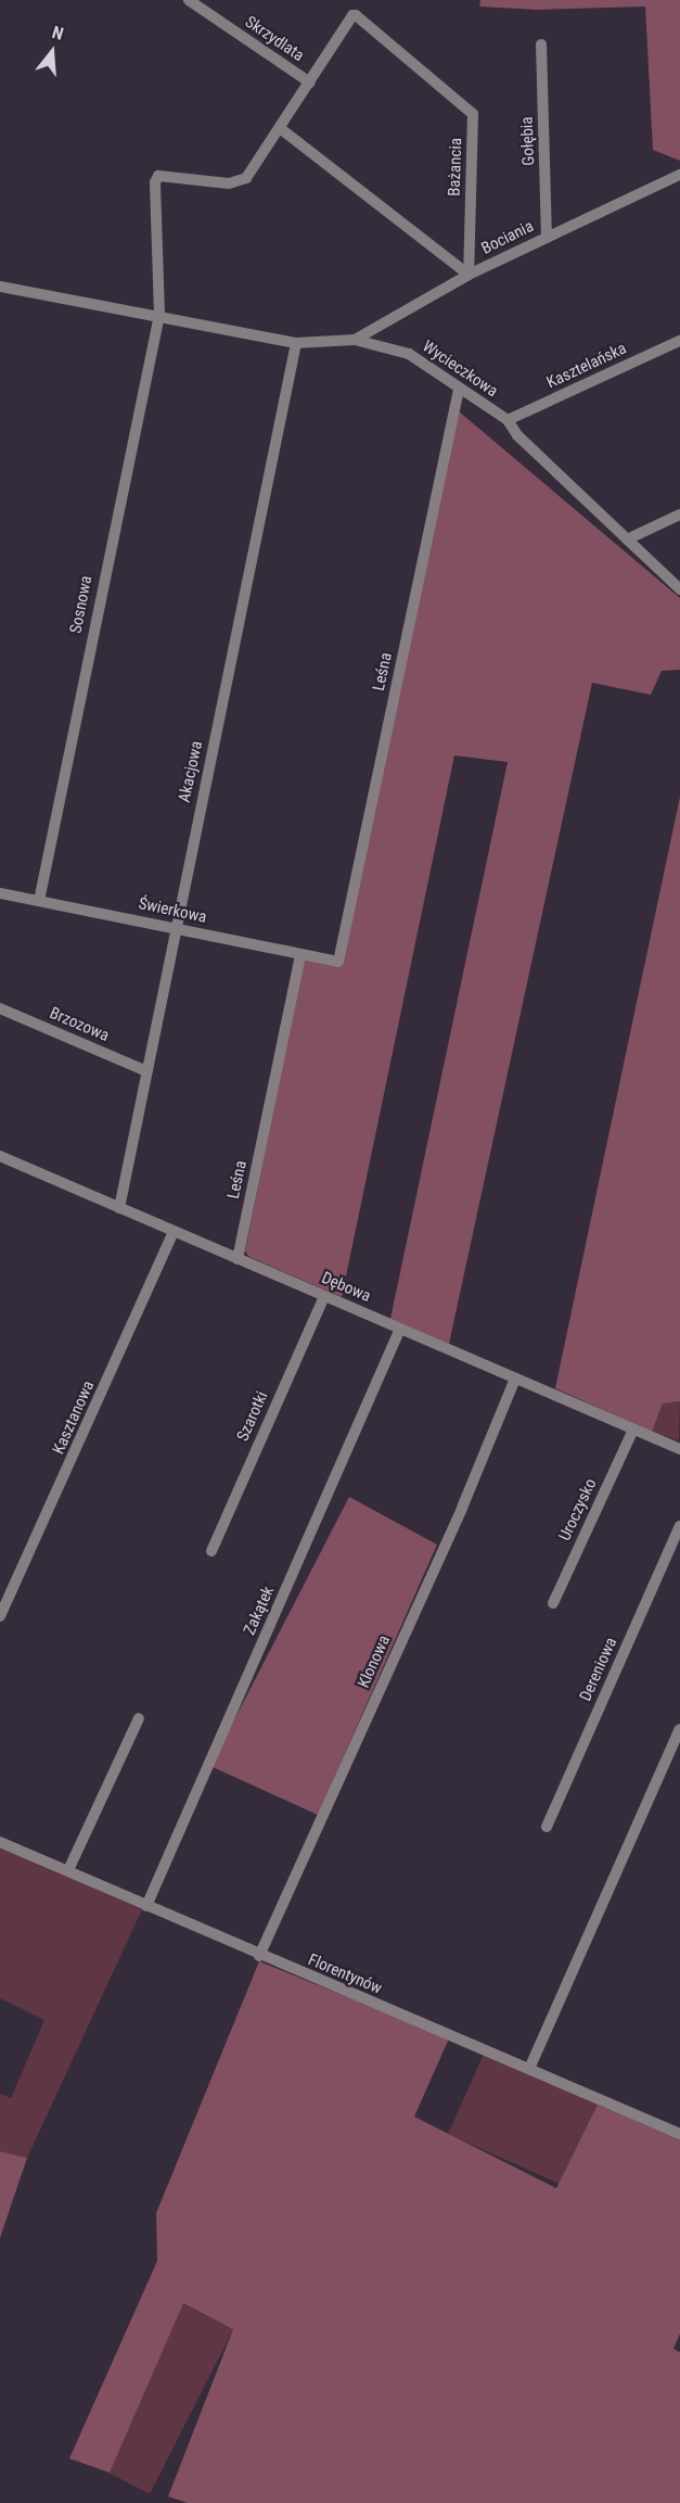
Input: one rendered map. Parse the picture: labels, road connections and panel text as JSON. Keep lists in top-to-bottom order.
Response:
{
  "streets": {
    "street": [
      "Skrzydlata",
      "Gołębia",
      "Bażancia",
      "Bociania",
      "Kasztelańska",
      "Wycieczkowa",
      "Sosnowa",
      "Leśna",
      "Akacjowa",
      "Świerkowa",
      "Brzozowa",
      "Dębowa",
      "Szarotki",
      "Kasztanowa",
      "Uroczysko",
      "Zakątek",
      "Klonowa",
      "Dereniowa",
      "Florentynów"
    ]
  },
  "crossings": [
    ["Skrzydlata", "Bażancia"],
    ["Gołębia", "Bociania"],
    ["Bażancia", "Bociania"],
    ["Bażancia", "Wycieczkowa"],
    ["Bażancia", "Sosnowa"],
    ["Bociania", "Wycieczkowa"],
    ["Kasztelańska", "Wycieczkowa"],
    ["Wycieczkowa", "Sosnowa"],
    ["Wycieczkowa", "Leśna"],
    ["Wycieczkowa", "Akacjowa"],
    ["Sosnowa", "Świerkowa"],
    ["Leśna", "Świerkowa"],
    ["Leśna", "Dębowa"],
    ["Akacjowa", "Świerkowa"],
    ["Akacjowa", "Brzozowa"],
    ["Akacjowa", "Dębowa"],
    ["Dębowa", "Szarotki"],
    ["Dębowa", "Kasztanowa"],
    ["Dębowa", "Uroczysko"],
    ["Dębowa", "Zakątek"],
    ["Dębowa", "Klonowa"],
    ["Zakątek", "Florentynów"],
    ["Klonowa", "Florentynów"]
  ],
  "north": "top"
}
